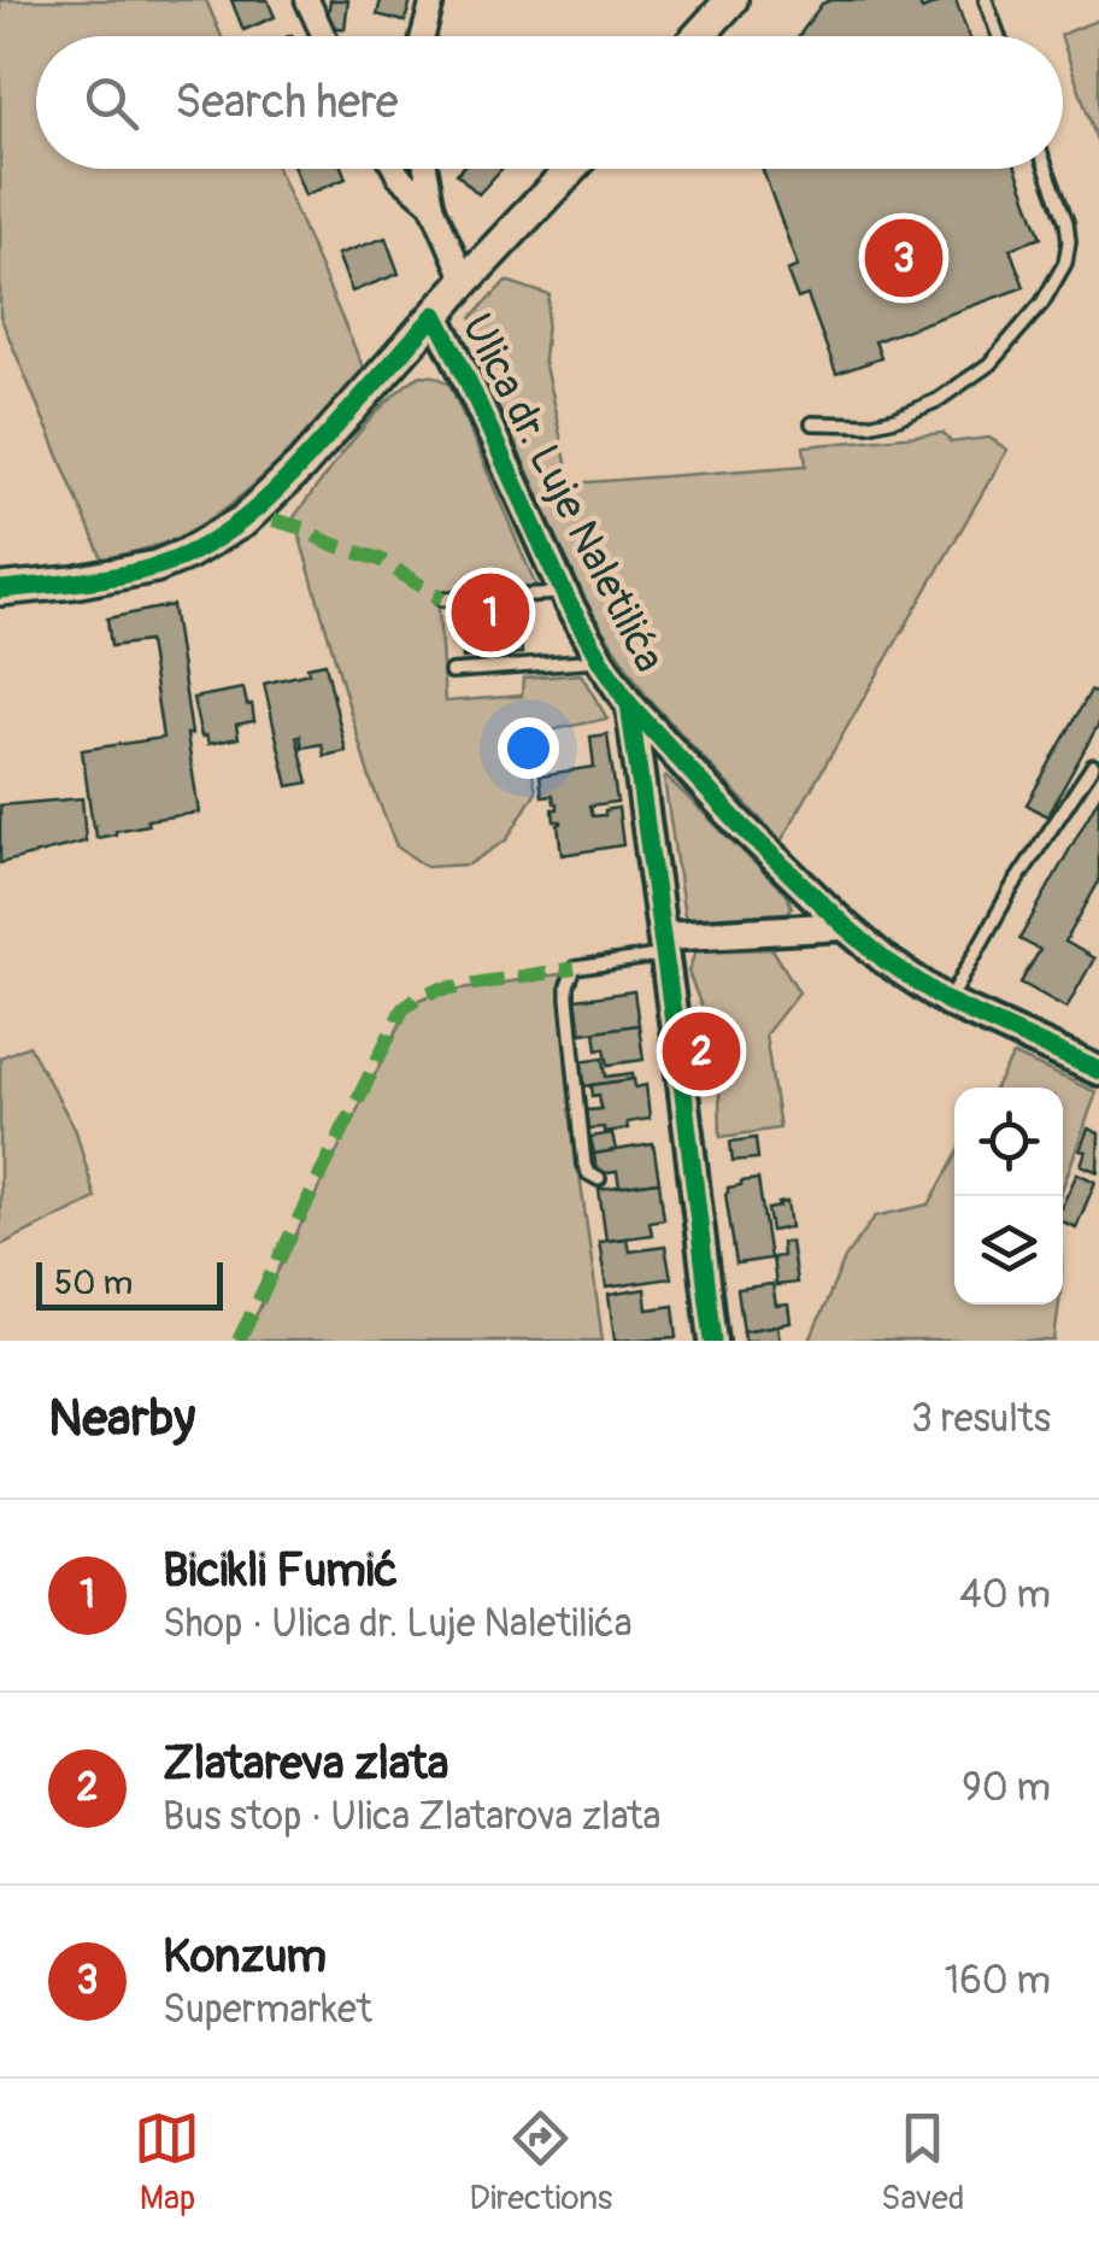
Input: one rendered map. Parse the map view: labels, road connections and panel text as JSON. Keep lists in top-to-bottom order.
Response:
{
  "streets": {
    "main road": ["Ulica dr. Luje Naletilića"]
  },
  "scale_bar": "50 m",
  "page": {
    "search": "Search here",
    "pins": ["3", "1", "2"],
    "scale": "50 m",
    "heading": ["Nearby", "3 results"],
    "list": [
      {
        "mark": "1",
        "name": "Bicikli Fumić",
        "note": "Shop · Ulica dr. Luje Naletilića",
        "value": "40 m"
      },
      {
        "mark": "2",
        "name": "Zlatareva zlata",
        "note": "Bus stop · Ulica Zlatarova zlata",
        "value": "90 m"
      },
      {
        "mark": "3",
        "name": "Konzum",
        "note": "Supermarket",
        "value": "160 m"
      }
    ],
    "nav": ["Map", "Directions", "Saved"]
  }
}
